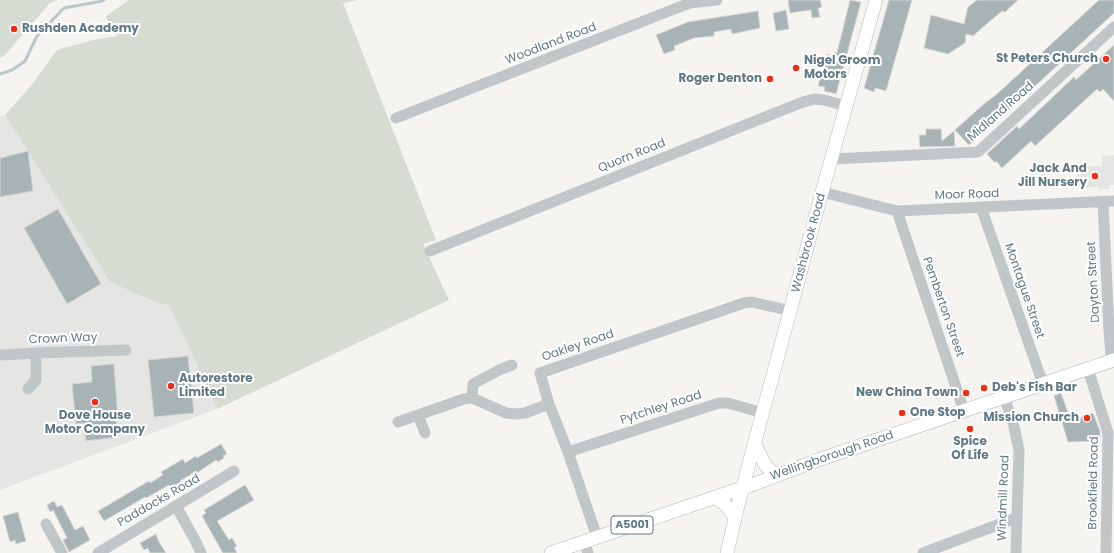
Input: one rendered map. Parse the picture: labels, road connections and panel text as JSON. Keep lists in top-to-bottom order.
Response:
{
  "streets": {
    "main road": ["Washbrook Road", "Wellingborough Road", "A5001"],
    "street": [
      "Woodland Road",
      "Midland Road",
      "Quorn Road",
      "Moor Road",
      "Dayton Street",
      "Montague Street",
      "Pemberton Street",
      "Crown Way",
      "Oakley Road",
      "Pytchley Road",
      "Brookfield Road",
      "Windmill Road",
      "Paddocks Road"
    ]
  },
  "crossings": [
    ["Midland Road", "Washbrook Road"],
    ["Quorn Road", "Washbrook Road"],
    ["Moor Road", "Washbrook Road"],
    ["Moor Road", "Dayton Street"],
    ["Moor Road", "Montague Street"],
    ["Moor Road", "Pemberton Street"],
    ["Washbrook Road", "Oakley Road"],
    ["Washbrook Road", "Pytchley Road"],
    ["Washbrook Road", "Wellingborough Road"],
    ["Dayton Street", "Wellingborough Road"],
    ["Montague Street", "Wellingborough Road"],
    ["Pemberton Street", "Wellingborough Road"],
    ["Oakley Road", "Pytchley Road"],
    ["Oakley Road", "Wellingborough Road"],
    ["Wellingborough Road", "Brookfield Road"],
    ["Wellingborough Road", "Windmill Road"]
  ],
  "places": [
    "Rushden Academy",
    "St Peters Church",
    "Nigel Groom Motors",
    "Roger Denton",
    "Jack And Jill Nursery",
    "Autorestore Limited",
    "Deb's Fish Bar",
    "New China Town",
    "Dove House Motor Company",
    "One Stop",
    "Mission Church",
    "Spice Of Life"
  ]
}
